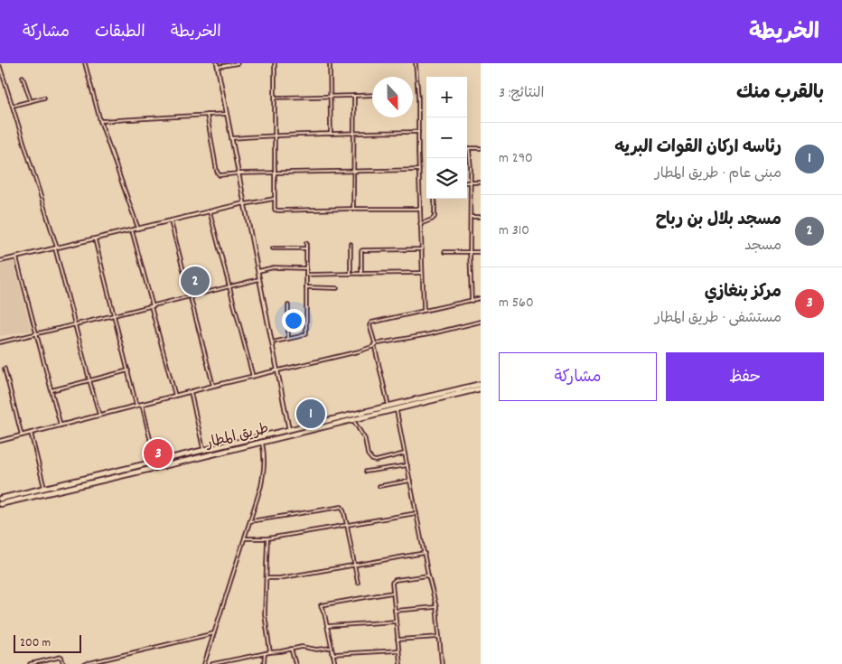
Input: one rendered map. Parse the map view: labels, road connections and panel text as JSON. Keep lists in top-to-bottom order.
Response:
{
  "streets": {
    "highway": ["طريق المطار"]
  },
  "scale_bar": "200 m",
  "north": "bottom",
  "page": {
    "header": "الخريطة",
    "nav": ["الخريطة", "الطبقات", "مشاركة"],
    "heading": ["بالقرب منك", "النتائج: 3"],
    "map_buttons": ["+", "−"],
    "list": [
      {
        "mark": "1",
        "name": "رئاسه اركان القوات البريه",
        "note": "مبنى عام · طريق المطار",
        "value": "290 m"
      },
      {
        "mark": "2",
        "name": "مسجد بلال بن رباح",
        "note": "مسجد",
        "value": "310 m"
      },
      {
        "mark": "3",
        "name": "مركز بنغازي",
        "note": "مستشفى · طريق المطار",
        "value": "560 m"
      }
    ],
    "pins": ["2", "1", "3"],
    "buttons": ["حفظ", "مشاركة"],
    "scale": "200 m"
  }
}
